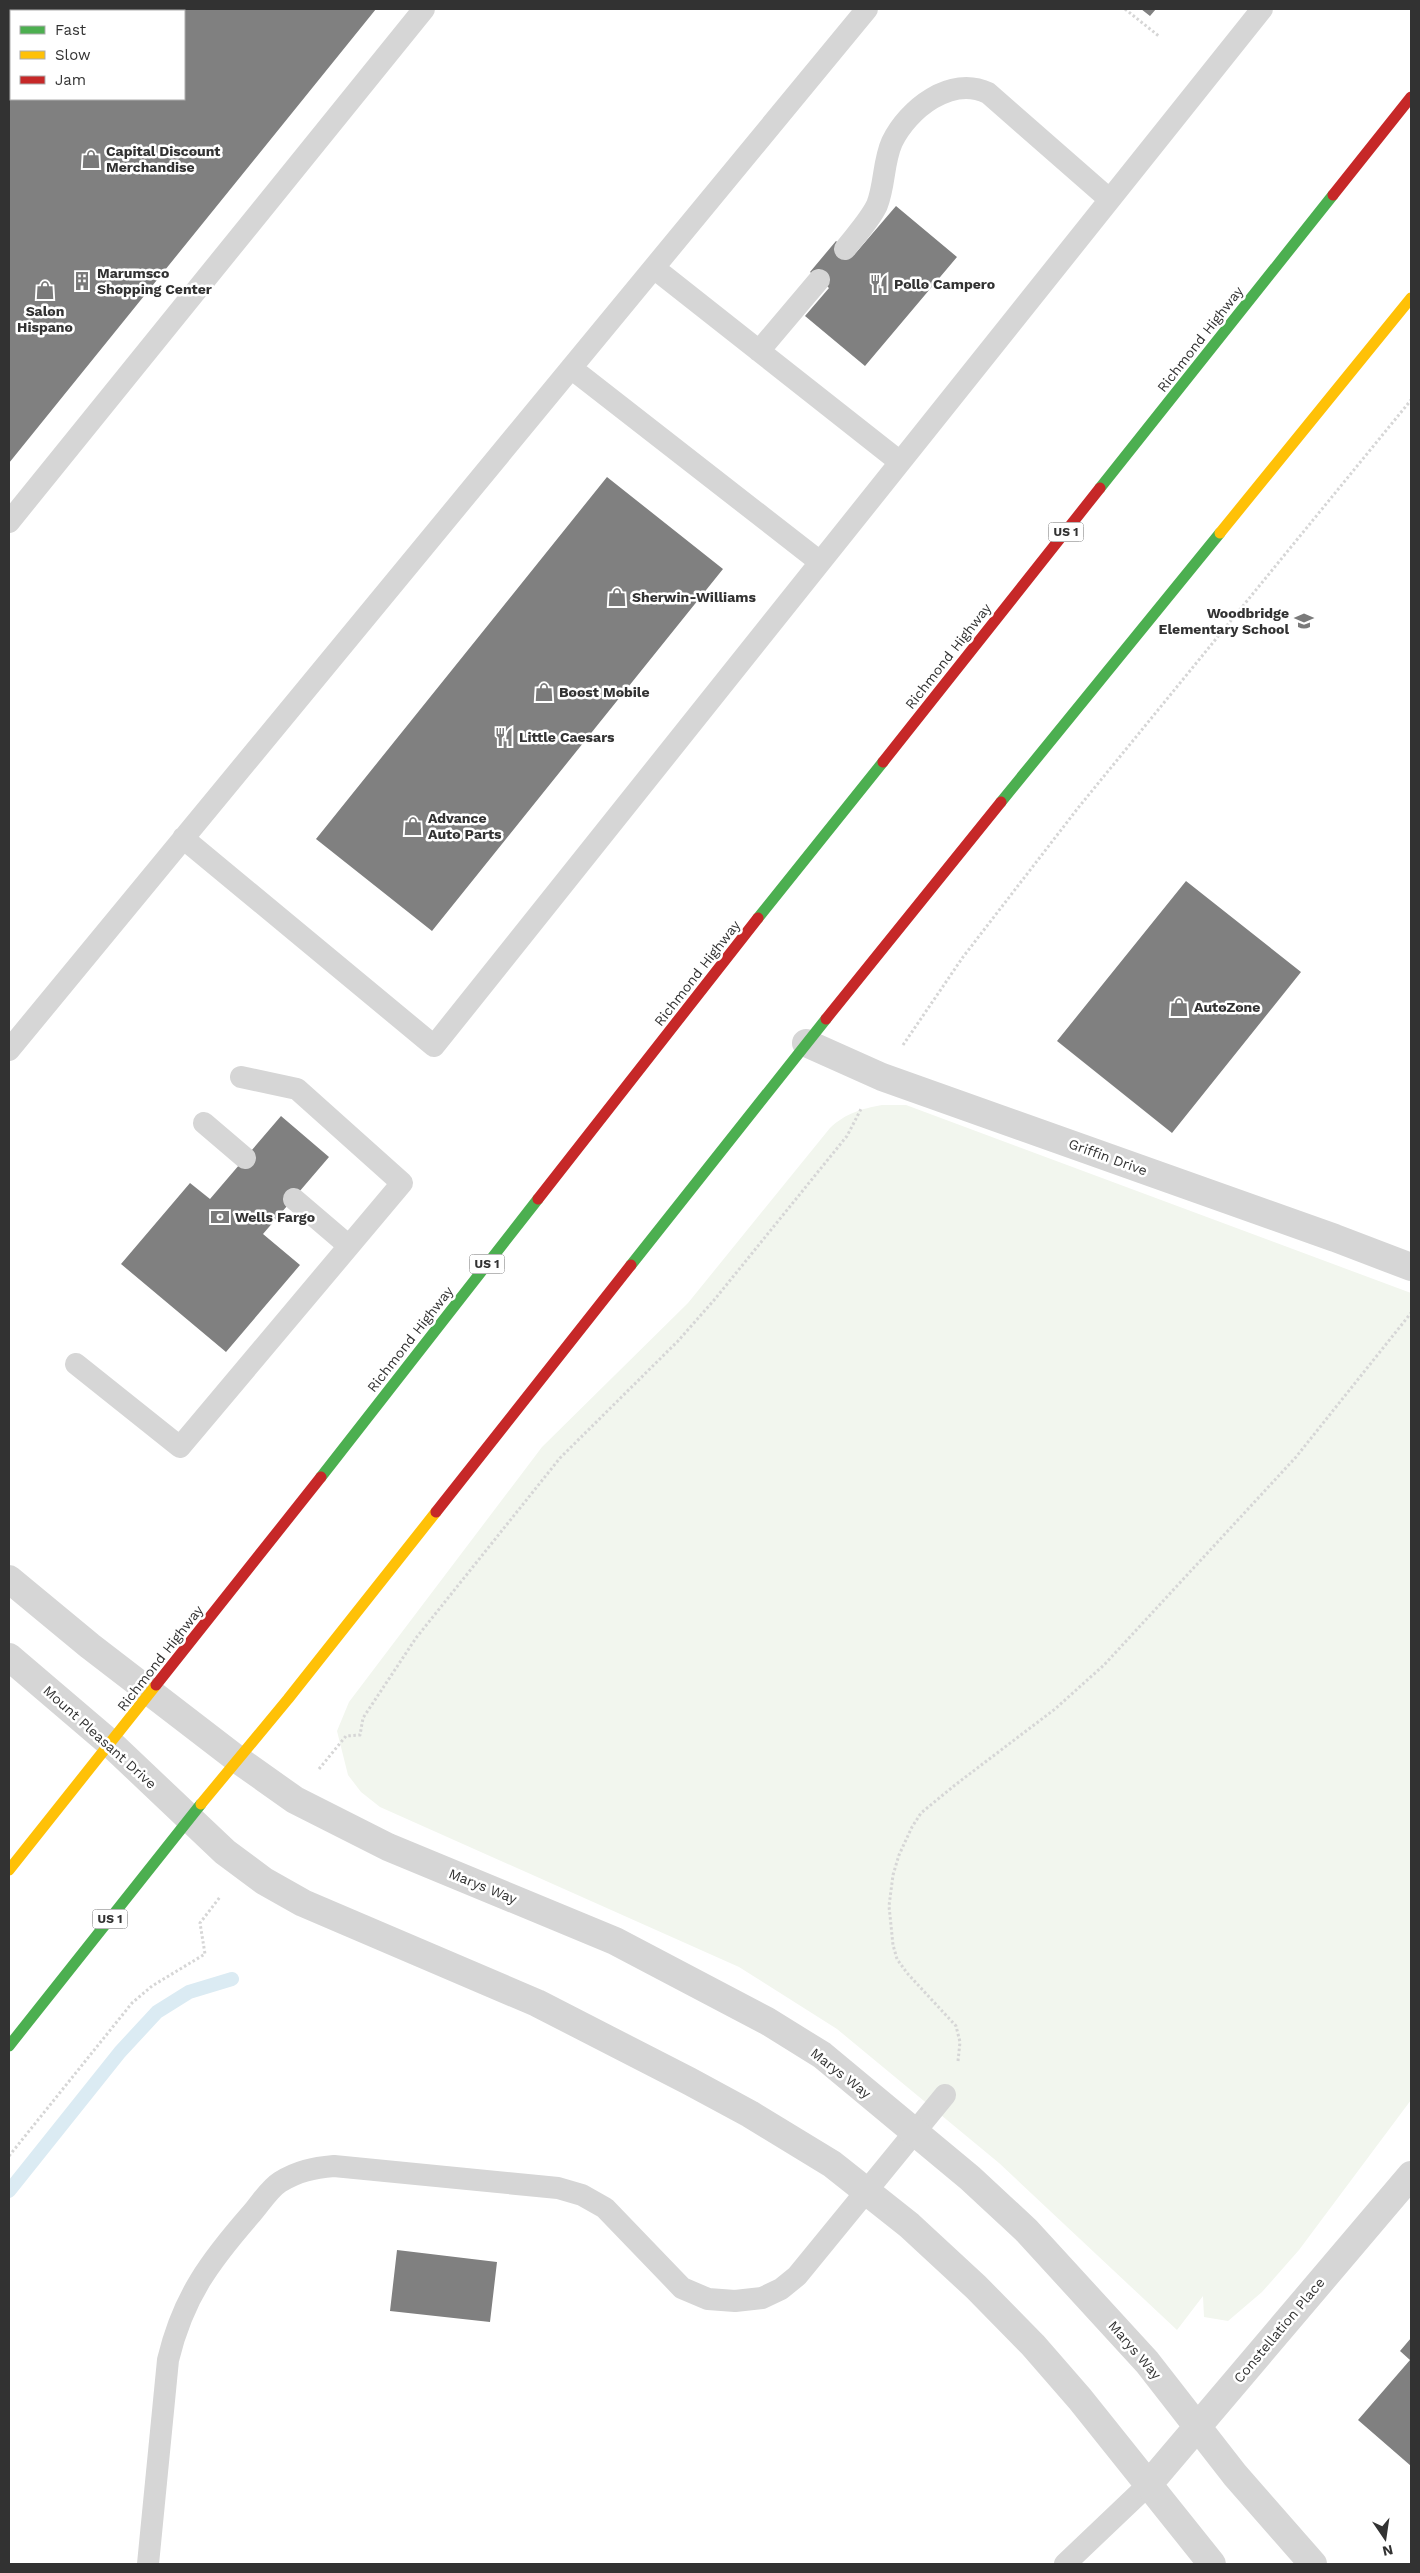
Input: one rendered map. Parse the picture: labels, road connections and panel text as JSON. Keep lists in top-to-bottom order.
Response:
{
  "streets": {
    "main road": ["Richmond Highway", "US 1"],
    "street": [
      "Griffin Drive",
      "Mount Pleasant Drive",
      "Marys Way",
      "Constellation Place"
    ]
  },
  "crossings": [
    ["Richmond Highway", "Mount Pleasant Drive"],
    ["US 1", "Griffin Drive"],
    ["US 1", "Mount Pleasant Drive"],
    ["US 1", "Marys Way"],
    ["Marys Way", "Constellation Place"]
  ],
  "places": {
    "shop": [
      "Capital Discount Merchandise",
      "Salon Hispano",
      "Sherwin-Williams",
      "Boost Mobile",
      "Advance Auto Parts",
      "AutoZone"
    ],
    "building": ["Marumsco Shopping Center"],
    "restaurant": ["Pollo Campero", "Little Caesars"],
    "school or university": ["Woodbridge Elementary School"],
    "bank": ["Wells Fargo"]
  },
  "legend": ["Fast", "Slow", "Jam"],
  "north": "bottom"
}
